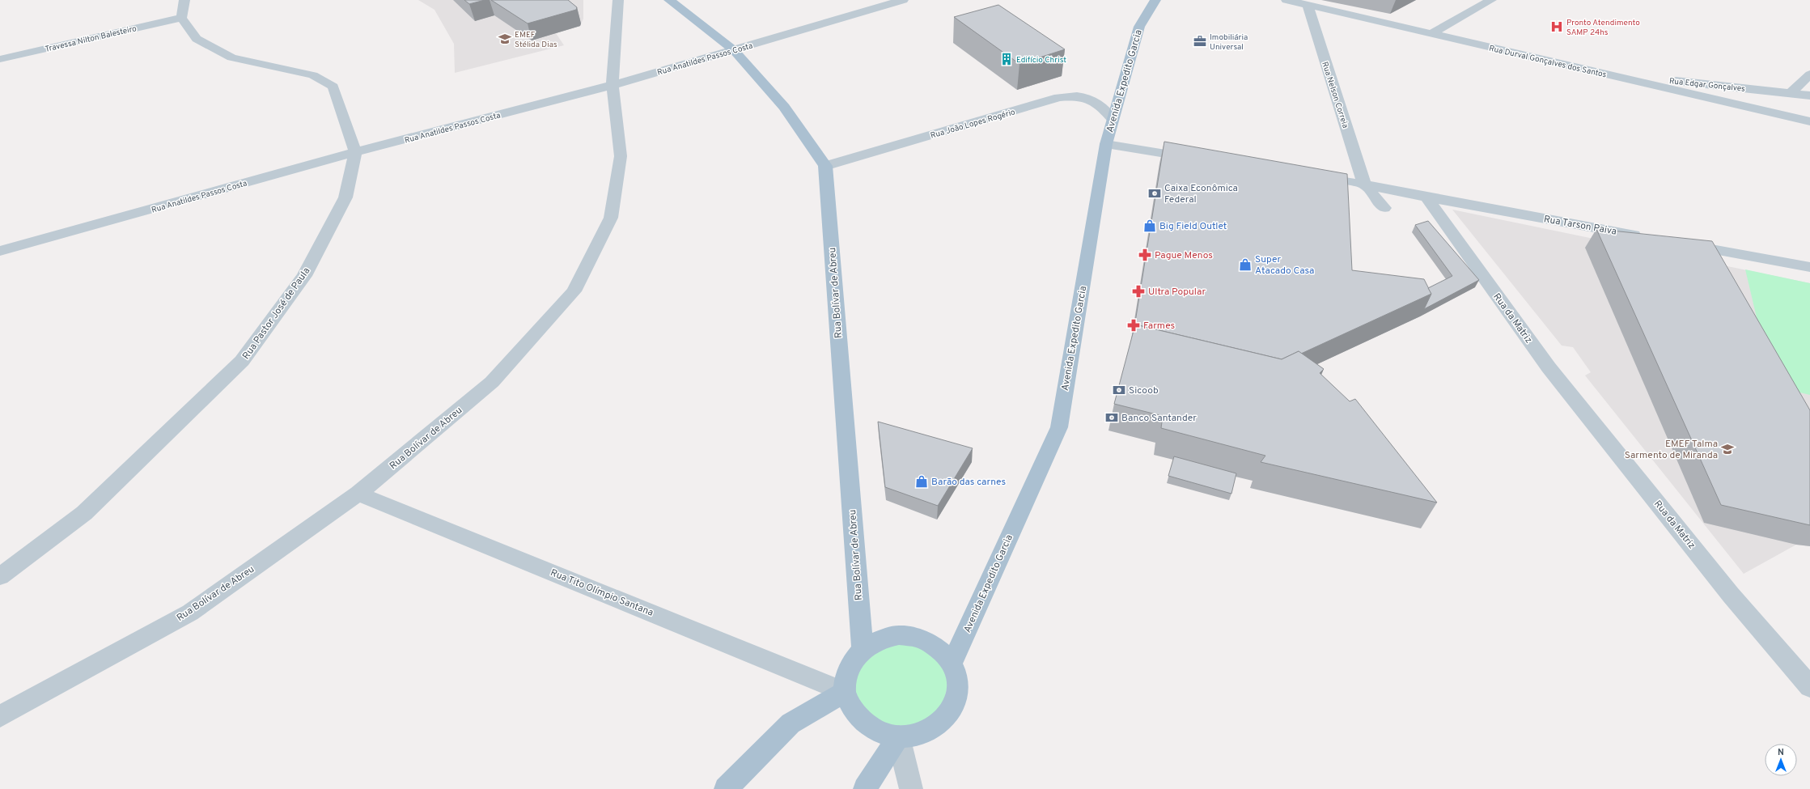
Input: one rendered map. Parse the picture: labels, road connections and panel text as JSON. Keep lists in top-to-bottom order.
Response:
{
  "streets": {
    "main road": ["Avenida Expedito Garcia", "Rua Bolívar de Abreu"],
    "street": [
      "Travessa Nilton Balesteiro",
      "Rua Anatildes Passos Costa",
      "Rua Durval Gonçalves dos Santos",
      "Rua Edgar Gonçalves",
      "Rua Nelson Correia",
      "Rua João Lopes Rogério",
      "Rua Tarson Paiva",
      "Rua Pastor José de Paula",
      "Rua da Matriz",
      "Rua Tito Olímpio Santana"
    ]
  },
  "crossings": [
    ["Rua Anatildes Passos Costa", "Rua Bolívar de Abreu"],
    ["Rua Anatildes Passos Costa", "Rua Pastor José de Paula"],
    ["Rua Durval Gonçalves dos Santos", "Rua Edgar Gonçalves"],
    ["Rua Durval Gonçalves dos Santos", "Rua Nelson Correia"],
    ["Avenida Expedito Garcia", "Rua João Lopes Rogério"],
    ["Avenida Expedito Garcia", "Rua Bolívar de Abreu"],
    ["Avenida Expedito Garcia", "Rua Tito Olímpio Santana"],
    ["Rua João Lopes Rogério", "Rua Bolívar de Abreu"],
    ["Rua Tarson Paiva", "Rua da Matriz"],
    ["Rua Bolívar de Abreu", "Rua Tito Olímpio Santana"]
  ],
  "places": {
    "hospital": ["Pronto Atendimento SAMP 24hs"],
    "school or university": ["EMEF Stélida Dias", "EMEF Talma Sarmento de Miranda"],
    "office": ["Imobiliária Universal"],
    "building": ["Edifício Christ"],
    "bank": ["Caixa Econômica Federal", "Sicoob", "Banco Santander"],
    "shop": ["Big Field Outlet", "Super Atacado Casa", "Barão das carnes"],
    "pharmacy": ["Pague Menos", "Ultra Popular", "Farmes"]
  },
  "north": "top"
}
